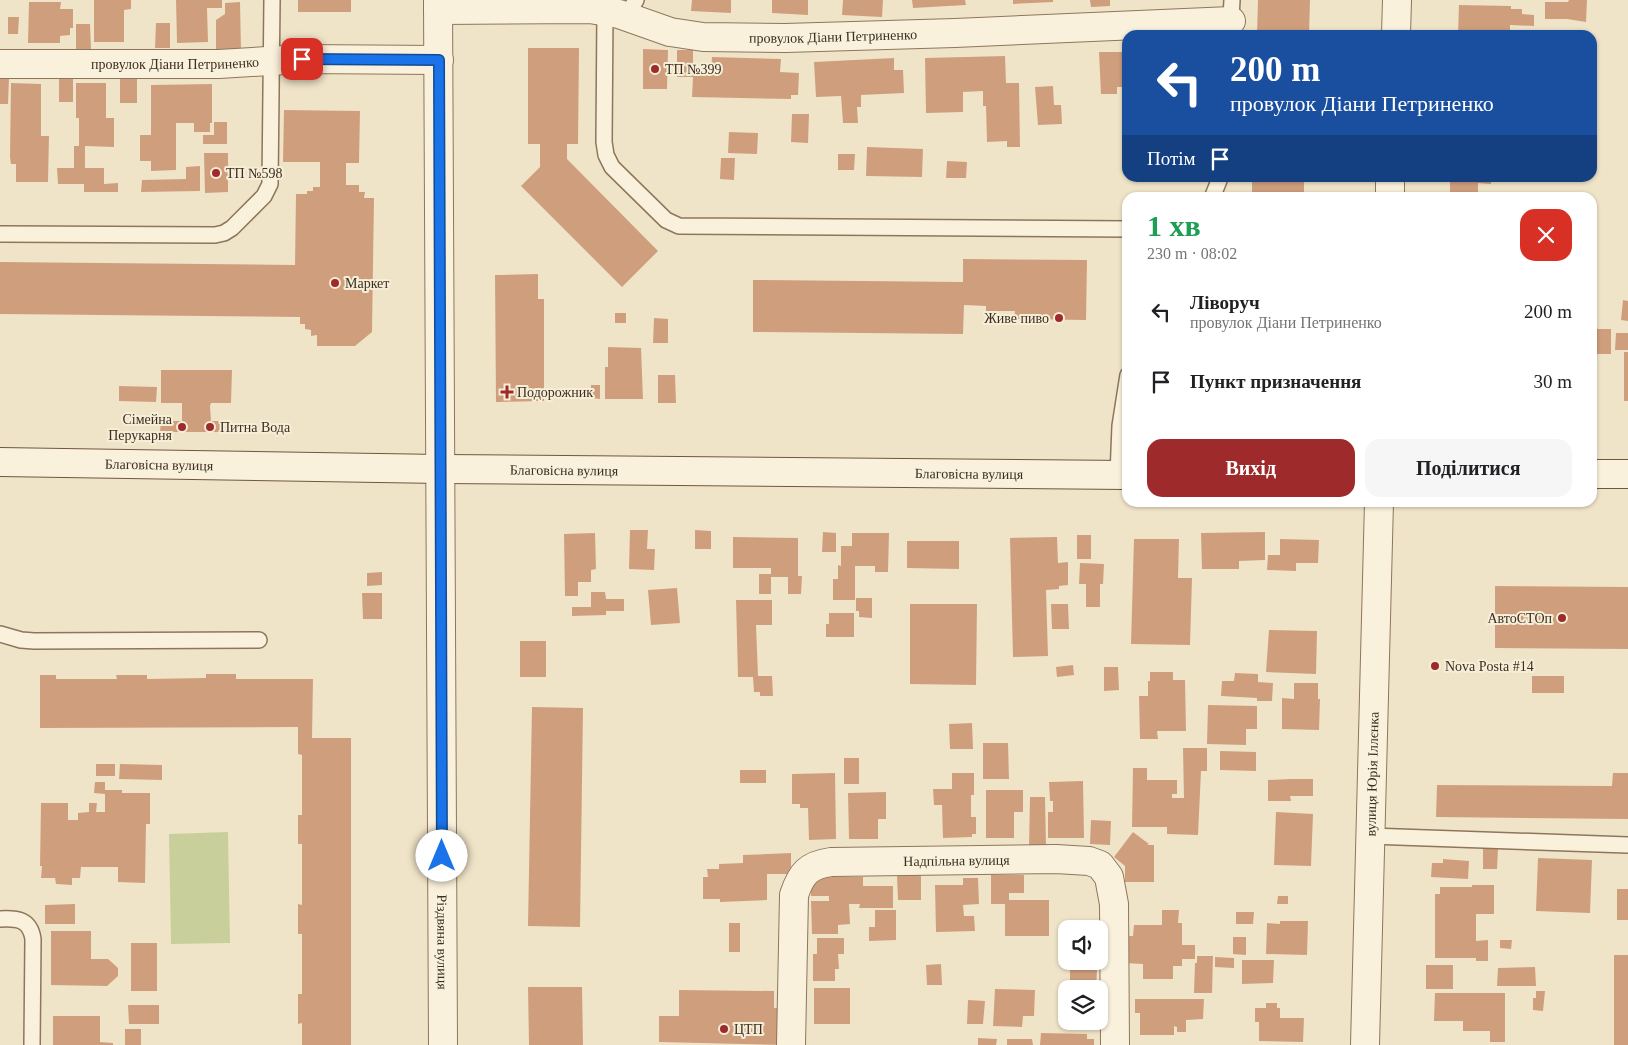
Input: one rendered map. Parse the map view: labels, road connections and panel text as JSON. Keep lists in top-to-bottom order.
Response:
{
  "streets": {
    "street": [
      "провулок Діани Петриненко",
      "Благовісна вулиця",
      "вулиця Юрія Іллєнка",
      "Надпільна вулиця",
      "Різдвяна вулиця"
    ]
  },
  "crossings": [
    ["провулок Діани Петриненко", "Різдвяна вулиця"],
    ["Благовісна вулиця", "Різдвяна вулиця"]
  ],
  "places": {
    "other": [
      "ТП №399",
      "ТП №598",
      "Маркет",
      "Живе пиво",
      "Сімейна Перукарня",
      "Питна Вода",
      "АвтоСТОп",
      "Nova Posta #14",
      "ЦТП"
    ],
    "health": ["Подорожник"]
  },
  "page": {
    "turn": ["200 m", "провулок Діани Петриненко"],
    "then": "Потім",
    "heading": ["1 хв", "230 m · 08:02"],
    "list": [
      {
        "name": "Ліворуч",
        "note": "провулок Діани Петриненко",
        "value": "200 m"
      },
      {
        "name": "Пункт призначення",
        "value": "30 m"
      }
    ],
    "buttons": ["Вихід", "Поділитися"]
  }
}
